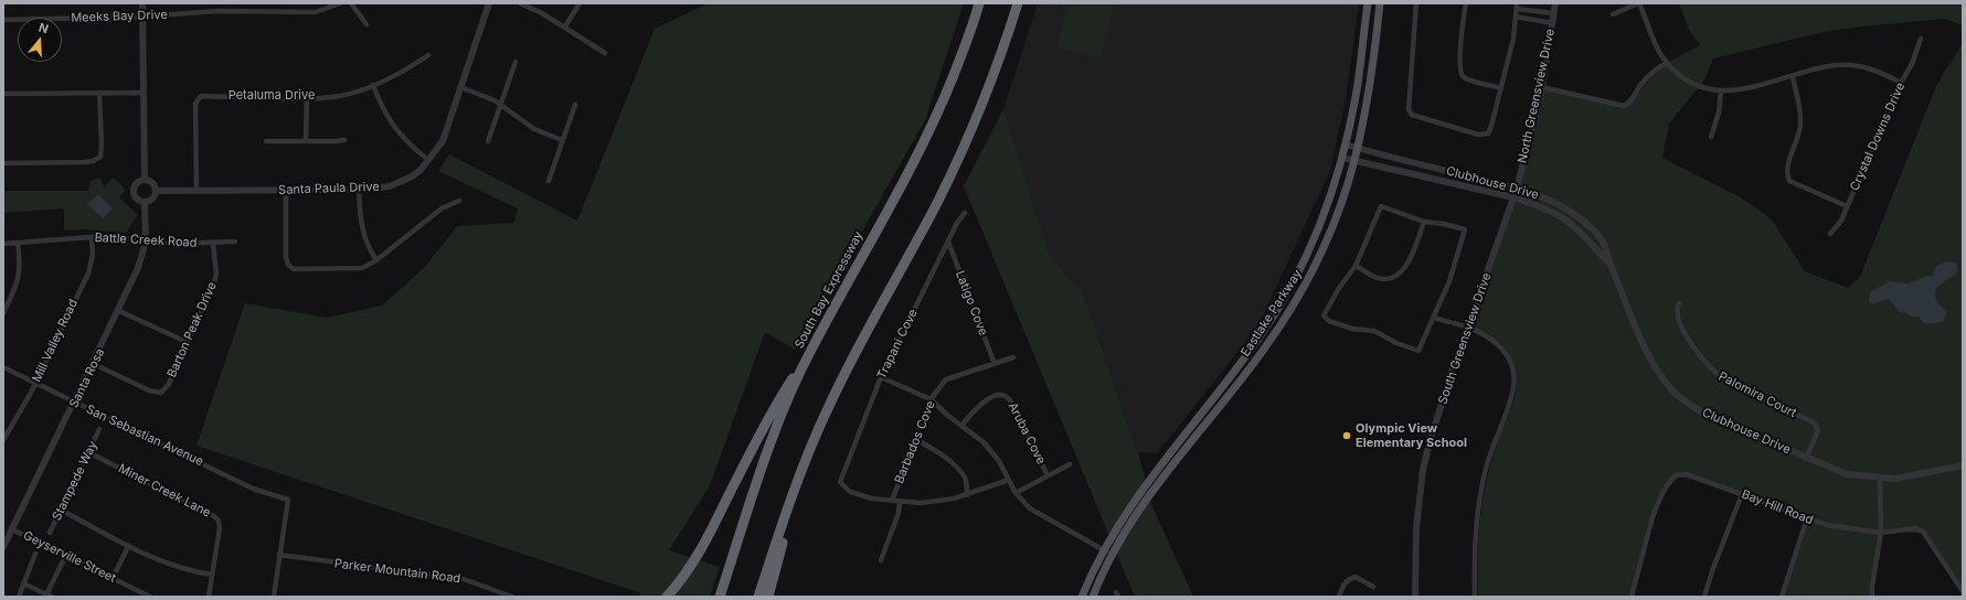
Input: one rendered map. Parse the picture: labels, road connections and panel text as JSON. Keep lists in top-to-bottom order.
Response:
{
  "streets": {
    "highway": ["South Bay Expressway"],
    "main road": ["Eastlake Parkway"],
    "street": [
      "Meeks Bay Drive",
      "Petaluma Drive",
      "North Greensview Drive",
      "Crystal Downs Drive",
      "Clubhouse Drive",
      "Santa Paula Drive",
      "Battle Creek Road",
      "Latigo Cove",
      "Barton Peak Drive",
      "South Greensview Drive",
      "Mill Valley Road",
      "Trapani Cove",
      "Santa Rosa",
      "Palomira Court",
      "Aruba Cove",
      "San Sebastian Avenue",
      "Barbados Cove",
      "Stampede Way",
      "Miner Creek Lane",
      "Bay Hill Road",
      "Geyserville Street",
      "Parker Mountain Road"
    ]
  },
  "crossings": [
    ["Petaluma Drive", "Santa Paula Drive"],
    ["North Greensview Drive", "Clubhouse Drive"],
    ["North Greensview Drive", "South Greensview Drive"],
    ["Clubhouse Drive", "Eastlake Parkway"],
    ["Clubhouse Drive", "South Greensview Drive"],
    ["Clubhouse Drive", "Palomira Court"],
    ["Santa Paula Drive", "Santa Rosa"],
    ["Battle Creek Road", "Barton Peak Drive"],
    ["Battle Creek Road", "Mill Valley Road"],
    ["Battle Creek Road", "Santa Rosa"],
    ["Latigo Cove", "Trapani Cove"],
    ["Latigo Cove", "Barbados Cove"],
    ["Barton Peak Drive", "Santa Rosa"],
    ["Mill Valley Road", "San Sebastian Avenue"],
    ["Trapani Cove", "Barbados Cove"],
    ["Santa Rosa", "San Sebastian Avenue"],
    ["Santa Rosa", "Geyserville Street"],
    ["San Sebastian Avenue", "Parker Mountain Road"],
    ["Stampede Way", "Miner Creek Lane"]
  ],
  "places": ["Olympic View Elementary School"],
  "north": "top"
}
